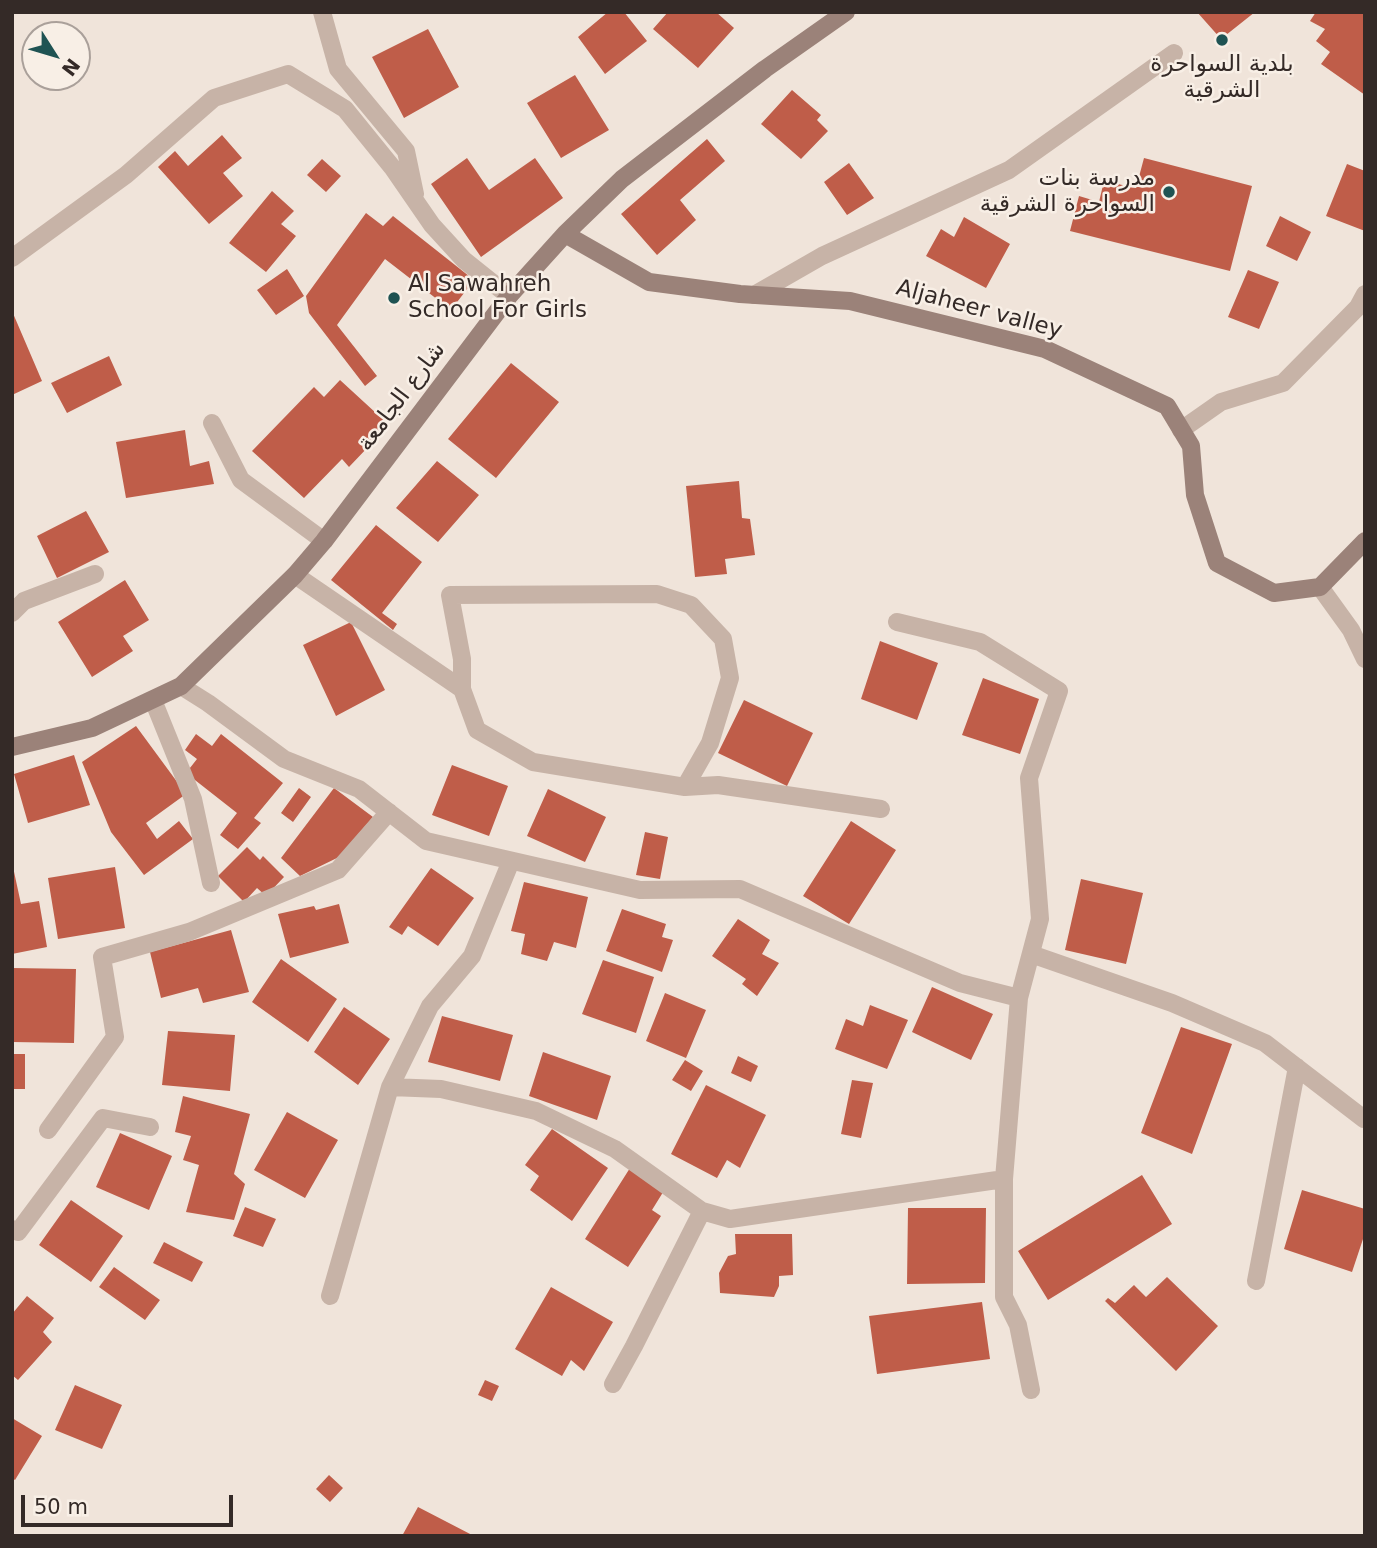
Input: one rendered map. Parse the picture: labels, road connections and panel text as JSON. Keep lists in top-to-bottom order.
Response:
{
  "streets": {
    "main road": ["Aljaheer valley", "شارع الجامعة"]
  },
  "crossings": [
    ["Aljaheer valley", "شارع الجامعة"]
  ],
  "places": ["بلدية السواحرة الشرقية", "مدرسة بنات السواحرة الشرقية", "Al Sawahreh School For Girls"],
  "scale_bar": "50 m",
  "north": "bottom right"
}
